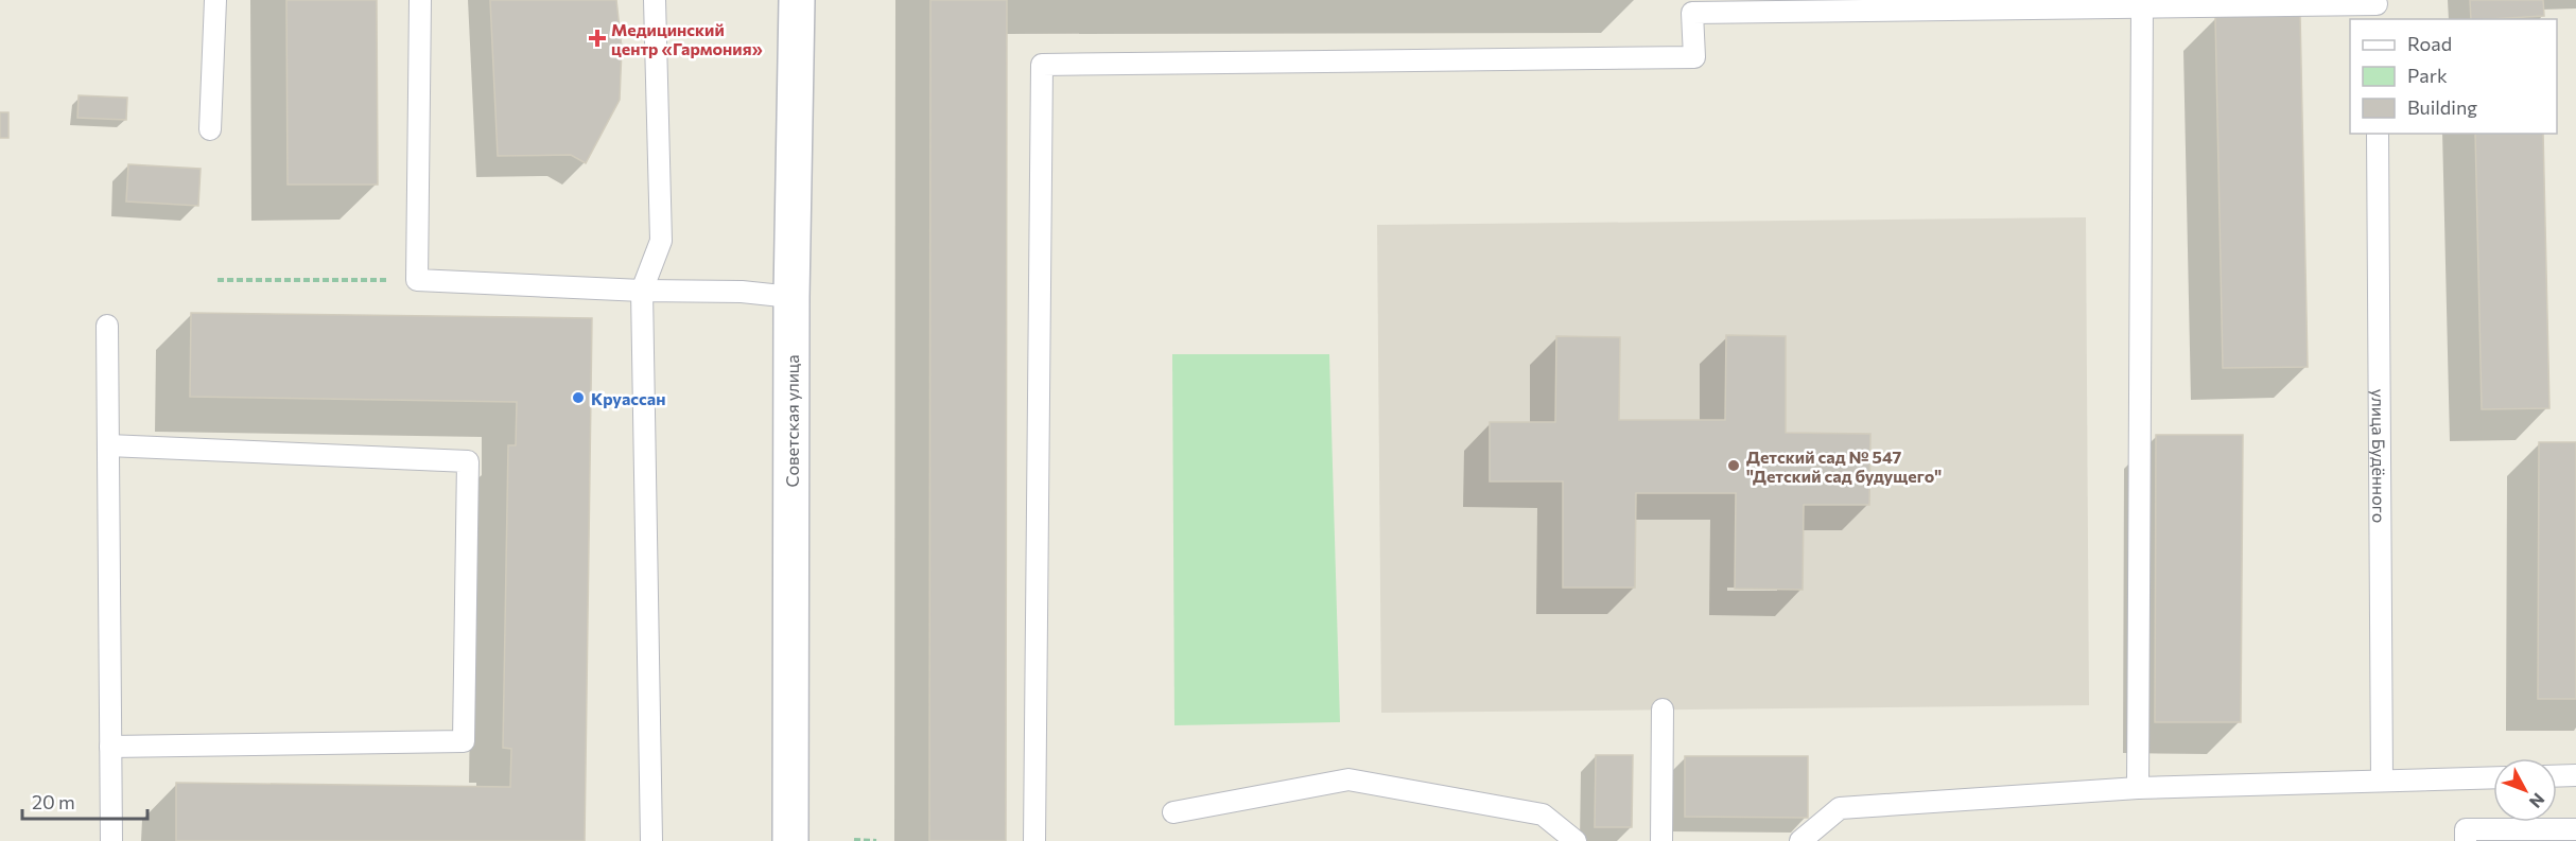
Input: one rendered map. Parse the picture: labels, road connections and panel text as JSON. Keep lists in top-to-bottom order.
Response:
{
  "streets": {
    "street": ["Советская улица"],
    "lane": ["улица Будённого"]
  },
  "places": {
    "health": ["Медицинский центр «Гармония»"],
    "other": ["Круассан", "Детский сад № 547 \"Детский сад будущего\""]
  },
  "legend": ["Road", "Park", "Building"],
  "scale_bar": "20 m",
  "north": "bottom right"
}
